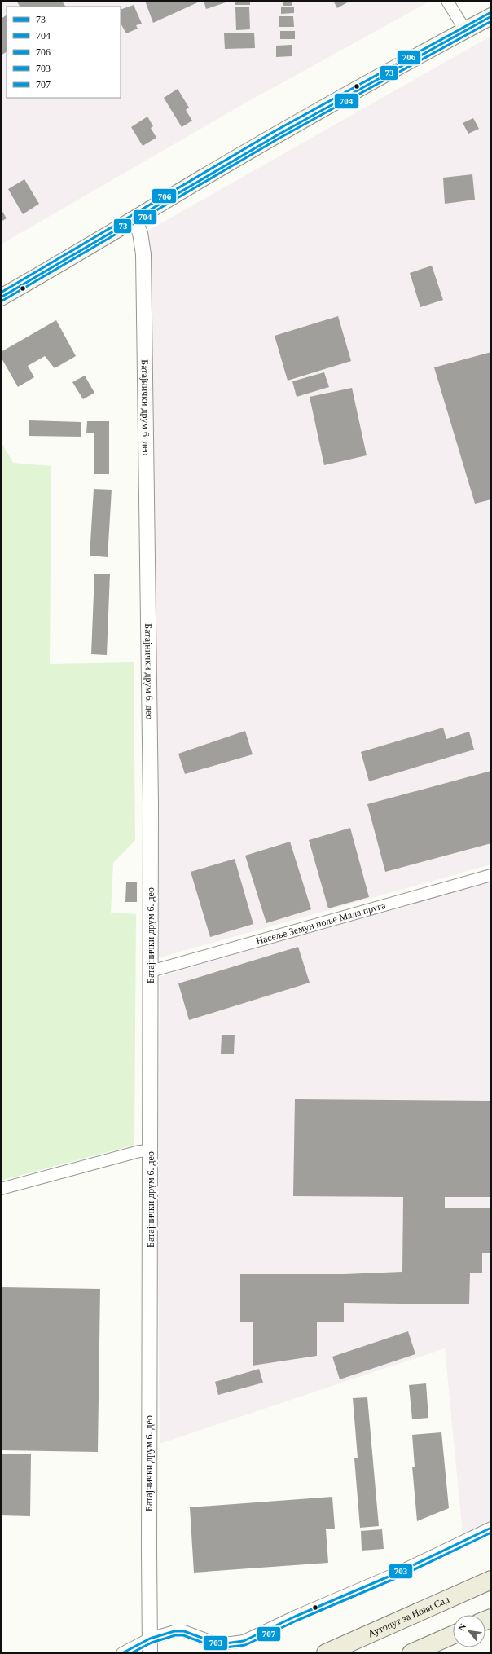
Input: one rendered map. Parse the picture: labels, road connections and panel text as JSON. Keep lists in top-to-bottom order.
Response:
{
  "streets": {
    "main road": ["Аутопут за Нови Сад"],
    "street": ["Батајнички друм 6. део", "Насеље Земун поље Мала пруга"]
  },
  "crossings": [
    ["Батајнички друм 6. део", "Насеље Земун поље Мала пруга"]
  ],
  "lines": [
    "transit line 706",
    "transit line 73",
    "transit line 704",
    "transit line 703",
    "transit line 707"
  ],
  "legend": [
    "73",
    "704",
    "706",
    "703",
    "707"
  ],
  "north": "top left"
}
